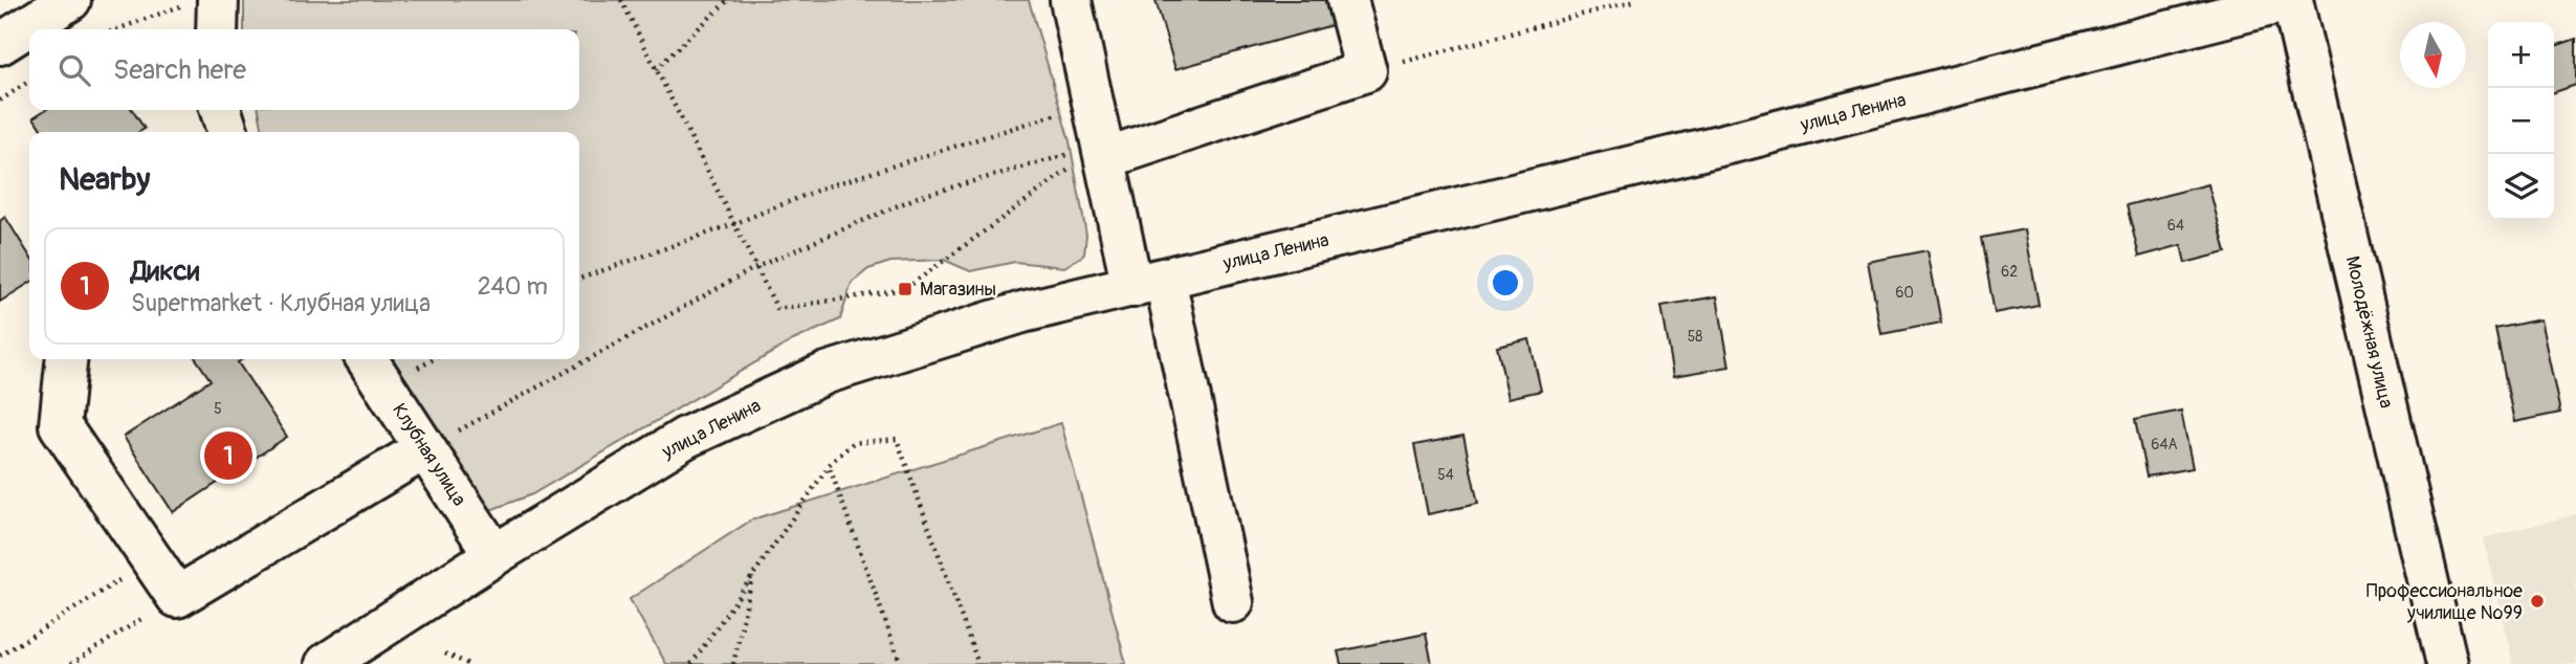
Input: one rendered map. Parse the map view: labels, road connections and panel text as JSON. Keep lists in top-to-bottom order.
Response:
{
  "streets": {
    "main road": ["улица Ленина", "Молодёжная улица", "Клубная улица"]
  },
  "crossings": [
    ["улица Ленина", "Молодёжная улица"],
    ["улица Ленина", "Клубная улица"]
  ],
  "places": {
    "transit": ["Магазины"],
    "other": ["Профессиональное училище №99"]
  },
  "house_numbers": [
    "64",
    "62",
    "60",
    "58",
    "5",
    "64А",
    "54"
  ],
  "north": "bottom",
  "page": {
    "map_buttons": ["+", "−"],
    "search": "Search here",
    "heading": "Nearby",
    "list": [
      {
        "mark": "1",
        "name": "Дикси",
        "note": "Supermarket · Клубная улица",
        "value": "240 m"
      }
    ],
    "pins": "1"
  }
}
